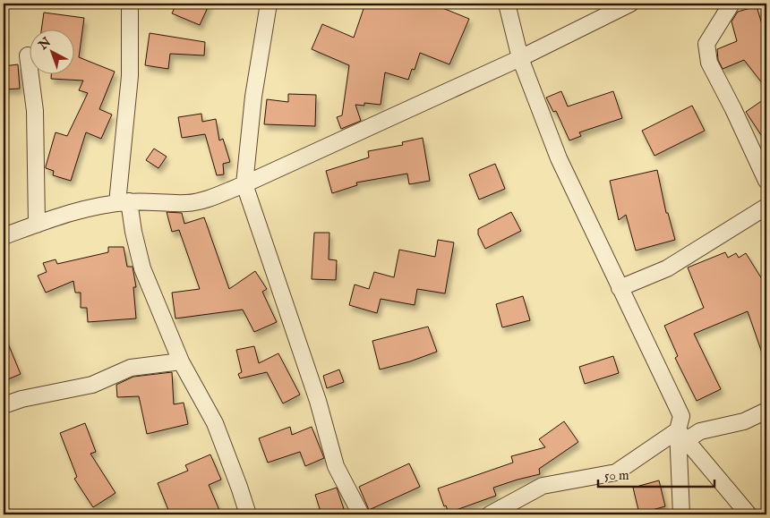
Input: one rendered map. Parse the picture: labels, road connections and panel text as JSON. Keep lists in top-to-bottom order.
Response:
{
  "scale_bar": "50 m",
  "north": "top left"
}
